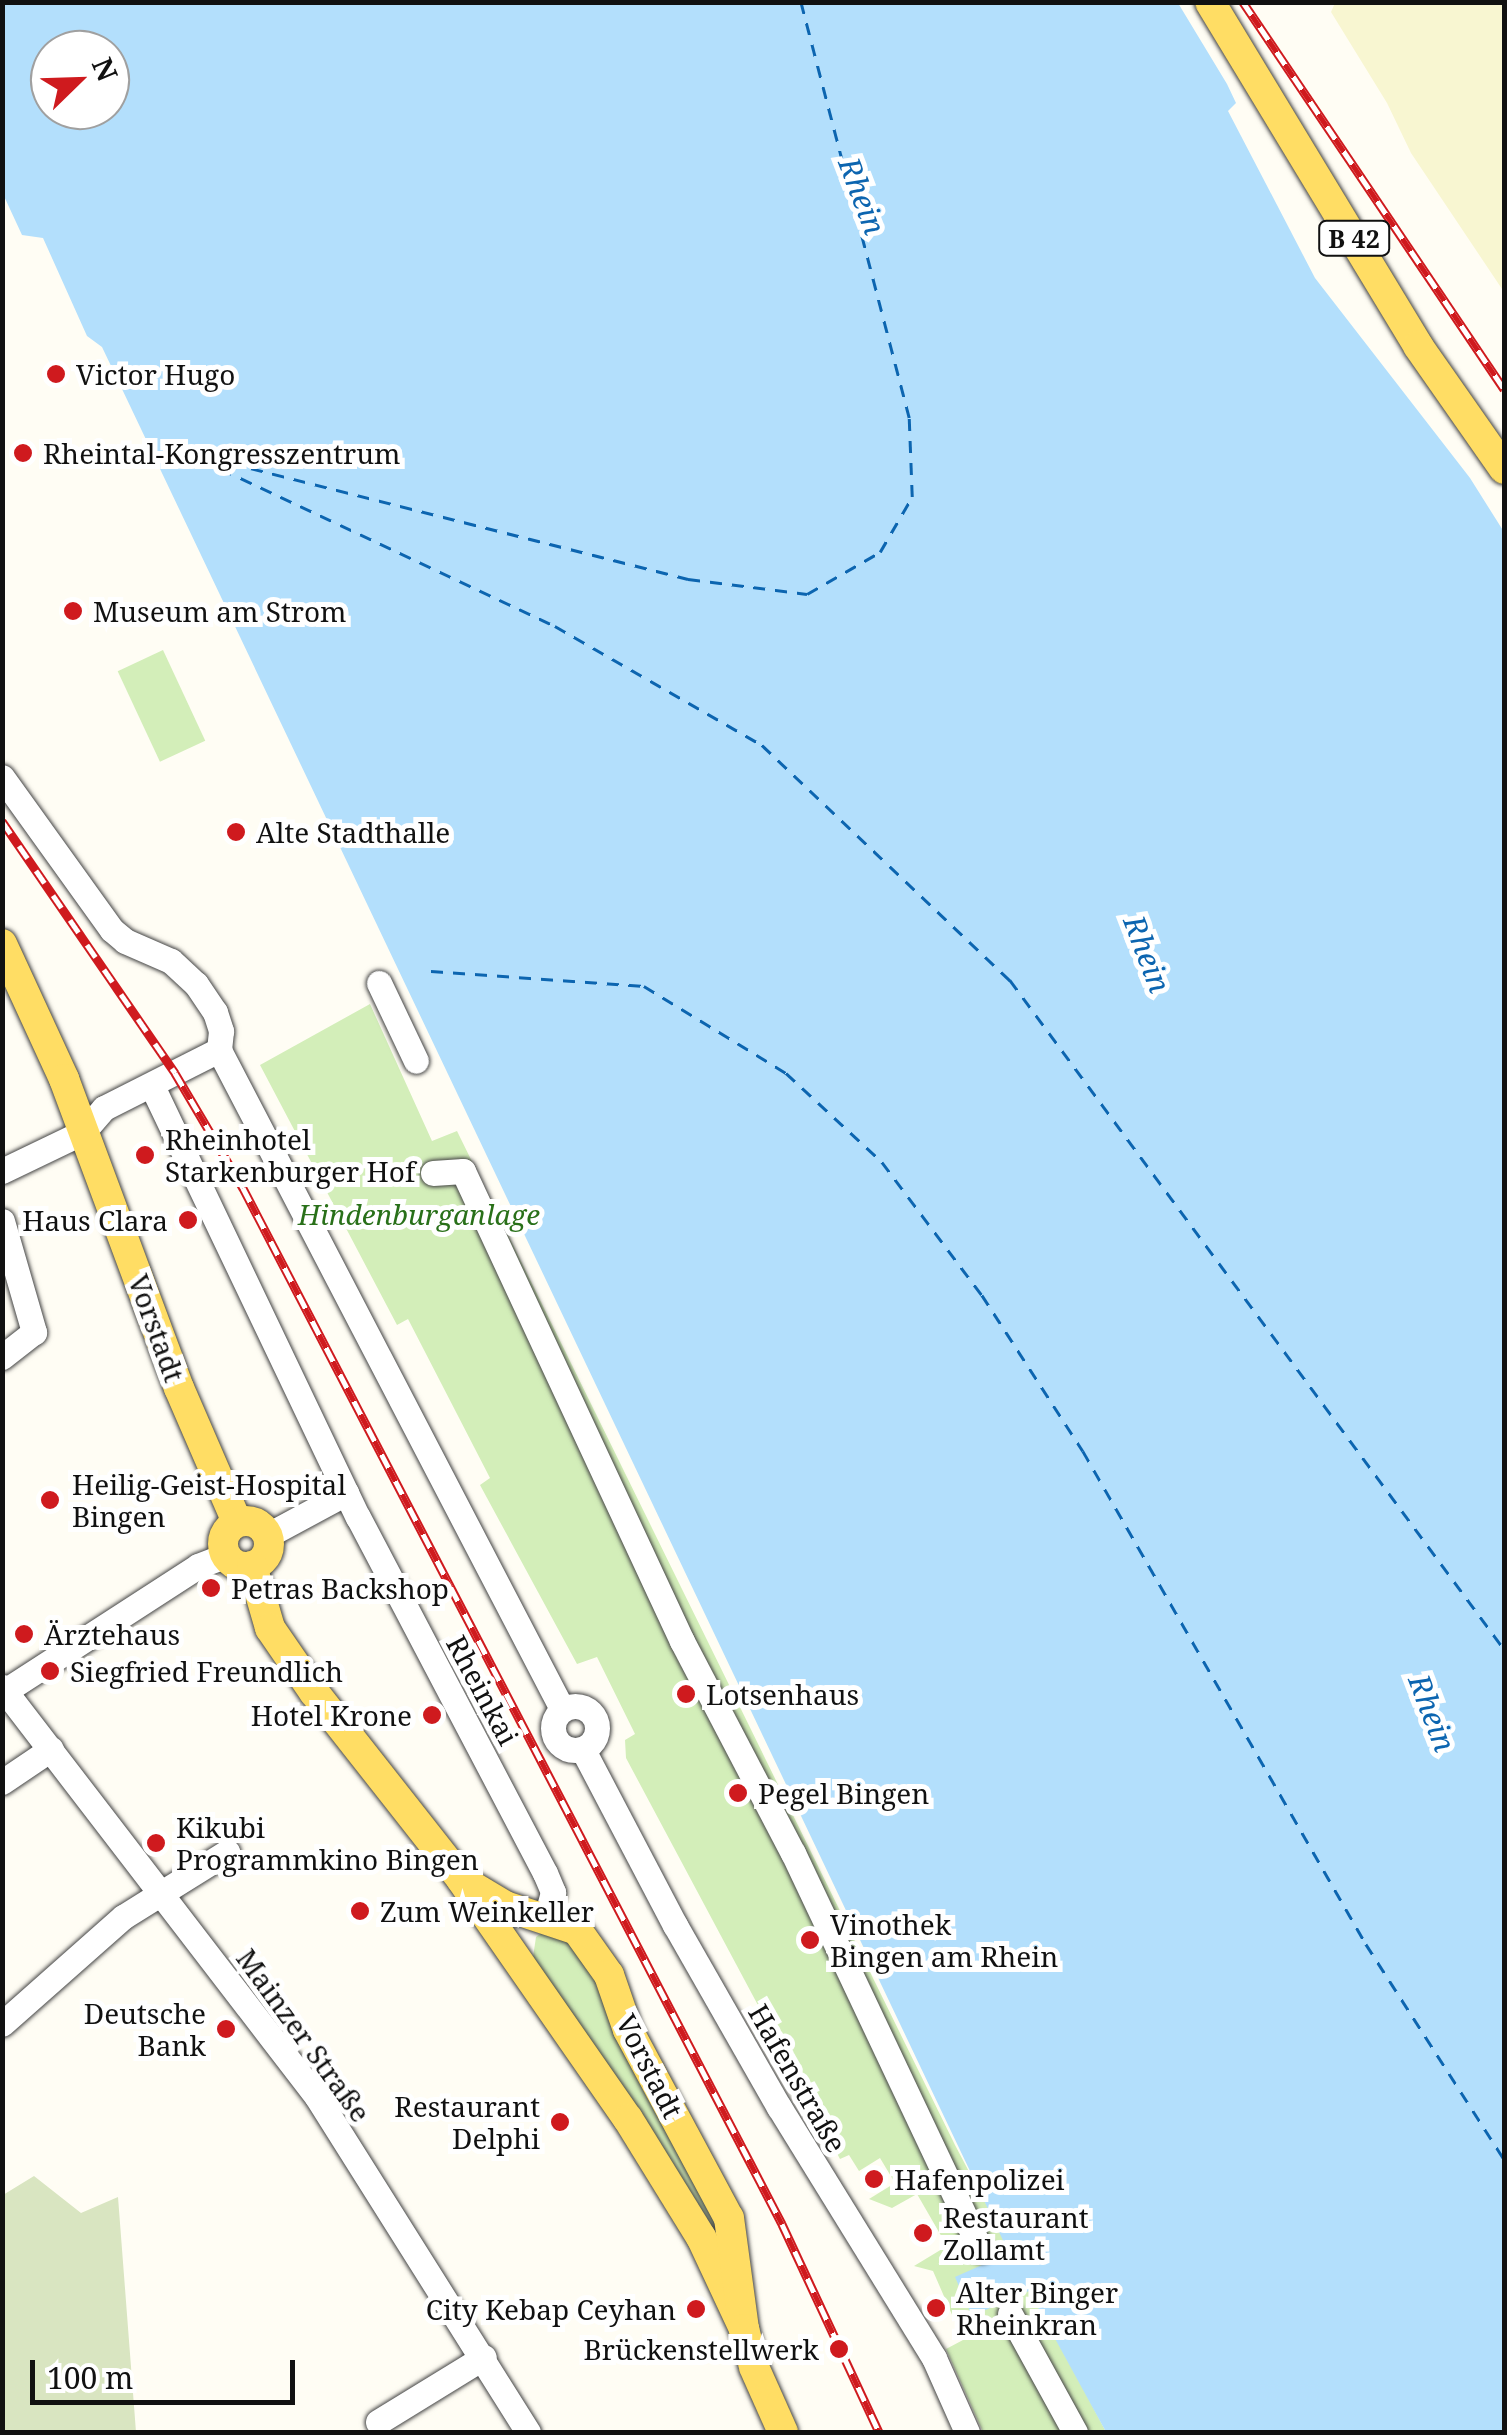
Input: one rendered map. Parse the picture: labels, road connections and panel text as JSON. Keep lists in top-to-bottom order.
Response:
{
  "streets": {
    "main road": ["B 42", "Vorstadt"],
    "street": ["Rheinkai", "Mainzer Straße", "Hafenstraße"]
  },
  "crossings": [
    ["Vorstadt", "Rheinkai"]
  ],
  "water": ["Rhein"],
  "parks": ["Hindenburganlage"],
  "places": [
    "Victor Hugo",
    "Rheintal-Kongresszentrum",
    "Museum am Strom",
    "Alte Stadthalle",
    "Rheinhotel Starkenburger Hof",
    "Haus Clara",
    "Heilig-Geist-Hospital Bingen",
    "Petras Backshop",
    "Ärztehaus",
    "Siegfried Freundlich",
    "Lotsenhaus",
    "Hotel Krone",
    "Pegel Bingen",
    "Kikubi Programmkino Bingen",
    "Zum Weinkeller",
    "Vinothek Bingen am Rhein",
    "Deutsche Bank",
    "Restaurant Delphi",
    "Hafenpolizei",
    "Restaurant Zollamt",
    "Alter Binger Rheinkran",
    "City Kebap Ceyhan",
    "Brückenstellwerk"
  ],
  "scale_bar": "100 m",
  "north": "top right"
}
